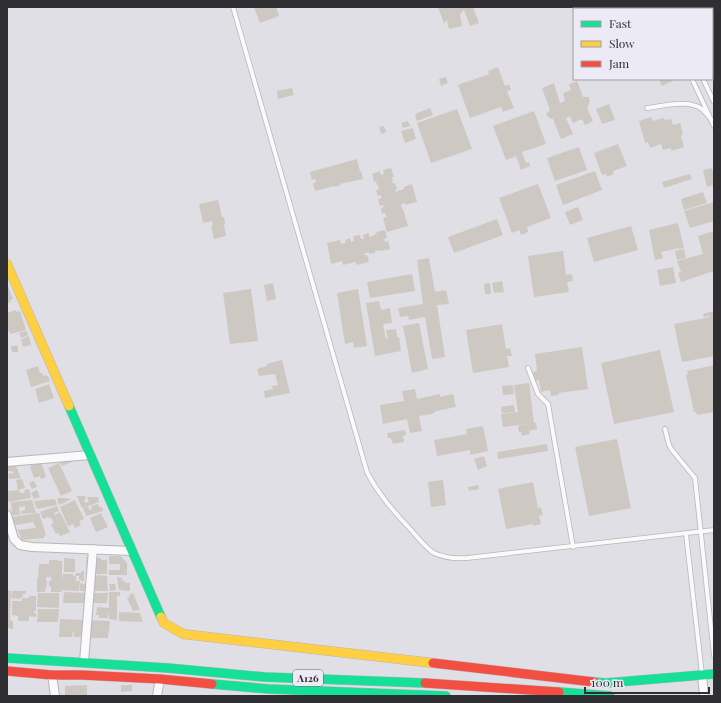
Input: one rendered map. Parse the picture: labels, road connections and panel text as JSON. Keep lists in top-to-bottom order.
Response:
{
  "streets": {
    "main road": ["A126"]
  },
  "legend": ["Fast", "Slow", "Jam"],
  "scale_bar": "100 m"
}
